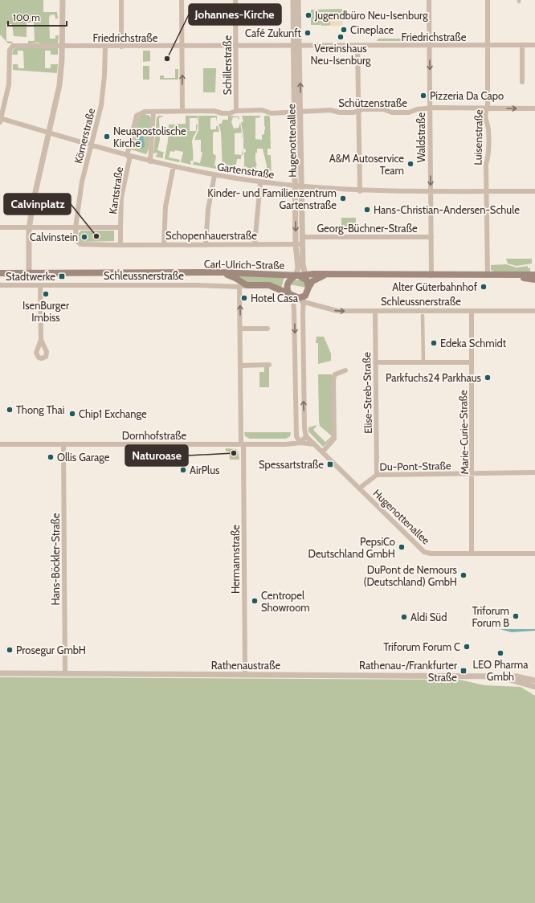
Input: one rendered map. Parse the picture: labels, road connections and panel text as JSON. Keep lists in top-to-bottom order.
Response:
{
  "streets": {
    "main road": ["Hugenottenallee", "Carl-Ulrich-Straße", "Schleussnerstraße"],
    "street": [
      "Friedrichstraße",
      "Schillerstraße",
      "Schützenstraße",
      "Körnerstraße",
      "Waldstraße",
      "Luisenstraße",
      "Gartenstraße",
      "Kantstraße",
      "Georg-Büchner-Straße",
      "Schopenhauerstraße",
      "Elise-Streb-Straße",
      "Marie-Curie-Straße",
      "Dornhofstraße",
      "Du-Pont-Straße",
      "Hans-Böckler-Straße",
      "Hermannstraße",
      "Rathenaustraße"
    ]
  },
  "crossings": [
    ["Friedrichstraße", "Schillerstraße"],
    ["Friedrichstraße", "Körnerstraße"],
    ["Friedrichstraße", "Waldstraße"],
    ["Friedrichstraße", "Luisenstraße"],
    ["Friedrichstraße", "Hugenottenallee"],
    ["Friedrichstraße", "Gartenstraße"],
    ["Schillerstraße", "Schützenstraße"],
    ["Schützenstraße", "Waldstraße"],
    ["Schützenstraße", "Luisenstraße"],
    ["Schützenstraße", "Hugenottenallee"],
    ["Schützenstraße", "Kantstraße"],
    ["Körnerstraße", "Gartenstraße"],
    ["Körnerstraße", "Kantstraße"],
    ["Körnerstraße", "Schopenhauerstraße"],
    ["Waldstraße", "Gartenstraße"],
    ["Waldstraße", "Georg-Büchner-Straße"],
    ["Waldstraße", "Carl-Ulrich-Straße"],
    ["Luisenstraße", "Gartenstraße"],
    ["Luisenstraße", "Carl-Ulrich-Straße"],
    ["Hugenottenallee", "Gartenstraße"],
    ["Hugenottenallee", "Georg-Büchner-Straße"],
    ["Hugenottenallee", "Schopenhauerstraße"],
    ["Hugenottenallee", "Carl-Ulrich-Straße"],
    ["Hugenottenallee", "Schleussnerstraße"],
    ["Hugenottenallee", "Marie-Curie-Straße"],
    ["Hugenottenallee", "Dornhofstraße"],
    ["Hugenottenallee", "Du-Pont-Straße"],
    ["Gartenstraße", "Kantstraße"],
    ["Kantstraße", "Schopenhauerstraße"],
    ["Carl-Ulrich-Straße", "Schleussnerstraße"],
    ["Schleussnerstraße", "Elise-Streb-Straße"],
    ["Schleussnerstraße", "Marie-Curie-Straße"],
    ["Schleussnerstraße", "Hermannstraße"],
    ["Elise-Streb-Straße", "Du-Pont-Straße"],
    ["Marie-Curie-Straße", "Du-Pont-Straße"],
    ["Dornhofstraße", "Hans-Böckler-Straße"],
    ["Dornhofstraße", "Hermannstraße"],
    ["Hans-Böckler-Straße", "Rathenaustraße"],
    ["Hermannstraße", "Rathenaustraße"]
  ],
  "one_way": ["Waldstraße"],
  "places": {
    "other": [
      "Jugendbüro Neu-Isenburg",
      "Cineplace",
      "Café Zukunft",
      "Vereinshaus Neu-Isenburg",
      "Johannes-Kirche",
      "Pizzeria Da Capo",
      "Neuapostolische Kirche",
      "A&M Autoservice Team",
      "Kinder- und Familienzentrum Gartenstraße",
      "Hans-Christian-Andersen-Schule",
      "Calvinplatz",
      "Calvinstein",
      "Alter Güterbahnhof",
      "IsenBurger Imbiss",
      "Hotel Casa",
      "Edeka Schmidt",
      "Parkfuchs24 Parkhaus",
      "Thong Thai",
      "Chip1 Exchange",
      "Naturoase",
      "Ollis Garage",
      "AirPlus",
      "PepsiCo Deutschland GmbH",
      "DuPont de Nemours (Deutschland) GmbH",
      "Centropel Showroom",
      "Triforum Forum B",
      "Aldi Süd",
      "Triforum Forum C",
      "Prosegur GmbH",
      "LEO Pharma Gmbh"
    ],
    "transit": ["Stadtwerke", "Spessartstraße", "Rathenau-/Frankfurter Straße"]
  },
  "scale_bar": "100 m"
}
